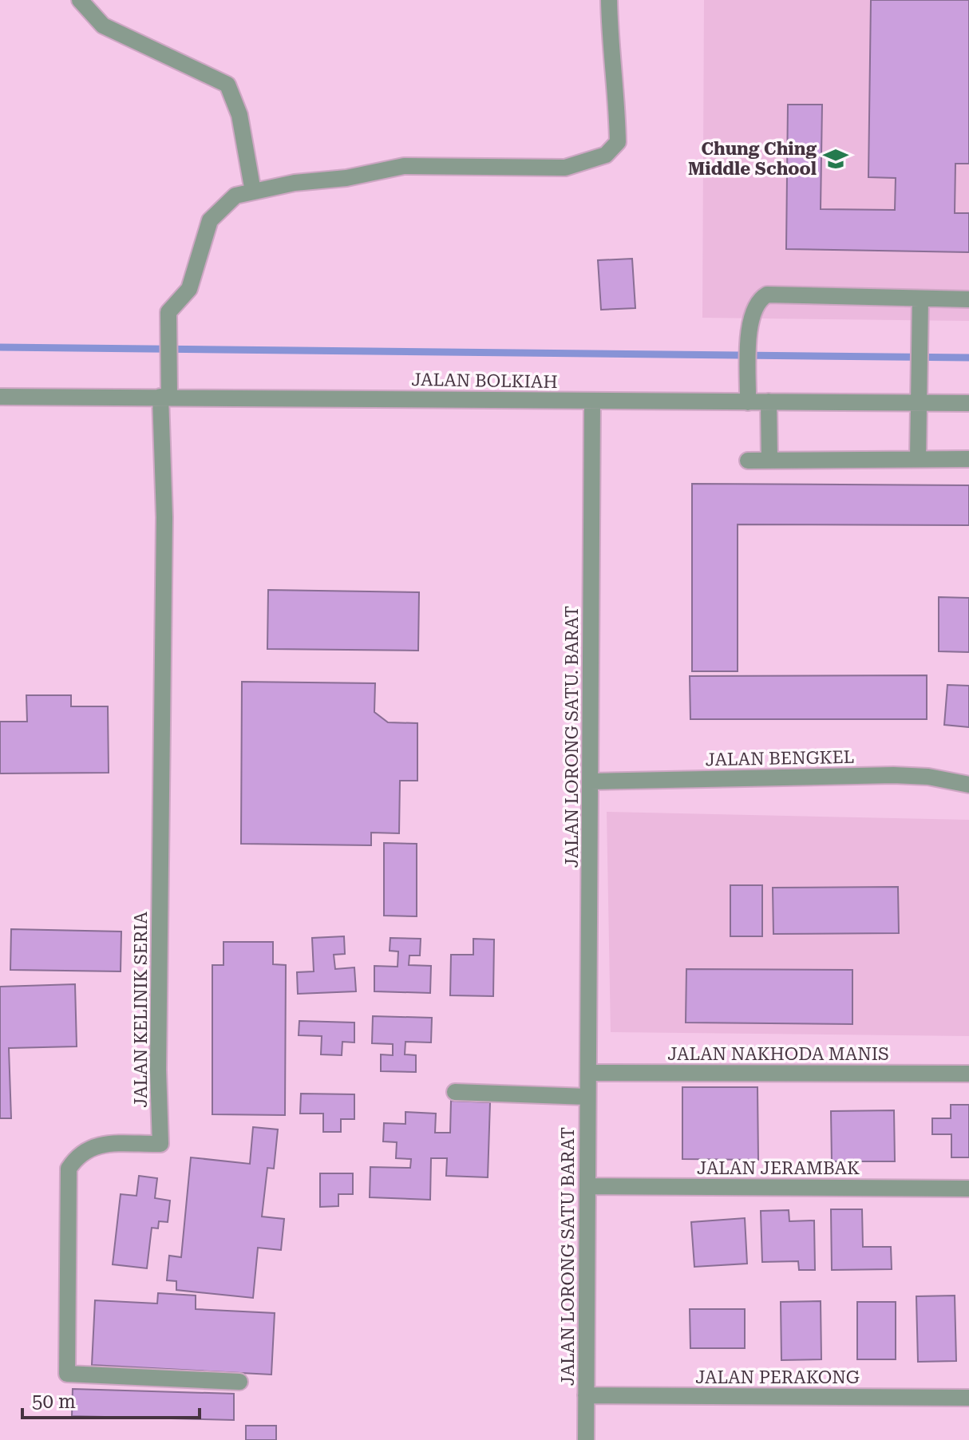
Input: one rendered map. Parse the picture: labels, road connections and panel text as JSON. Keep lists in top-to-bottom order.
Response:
{
  "streets": {
    "street": [
      "JALAN BOLKIAH",
      "JALAN LORONG SATU. BARAT",
      "JALAN BENGKEL",
      "JALAN KELINIK SERIA",
      "JALAN NAKHODA MANIS",
      "JALAN JERAMBAK",
      "JALAN LORONG SATU BARAT",
      "JALAN PERAKONG"
    ]
  },
  "crossings": [
    ["JALAN BOLKIAH", "JALAN LORONG SATU. BARAT"],
    ["JALAN BOLKIAH", "JALAN KELINIK SERIA"],
    ["JALAN LORONG SATU. BARAT", "JALAN BENGKEL"],
    ["JALAN LORONG SATU. BARAT", "JALAN NAKHODA MANIS"],
    ["JALAN LORONG SATU. BARAT", "JALAN LORONG SATU BARAT"],
    ["JALAN NAKHODA MANIS", "JALAN LORONG SATU BARAT"],
    ["JALAN JERAMBAK", "JALAN LORONG SATU BARAT"],
    ["JALAN LORONG SATU BARAT", "JALAN PERAKONG"]
  ],
  "places": {
    "school or university": ["Chung Ching Middle School"]
  },
  "scale_bar": "50 m"
}
